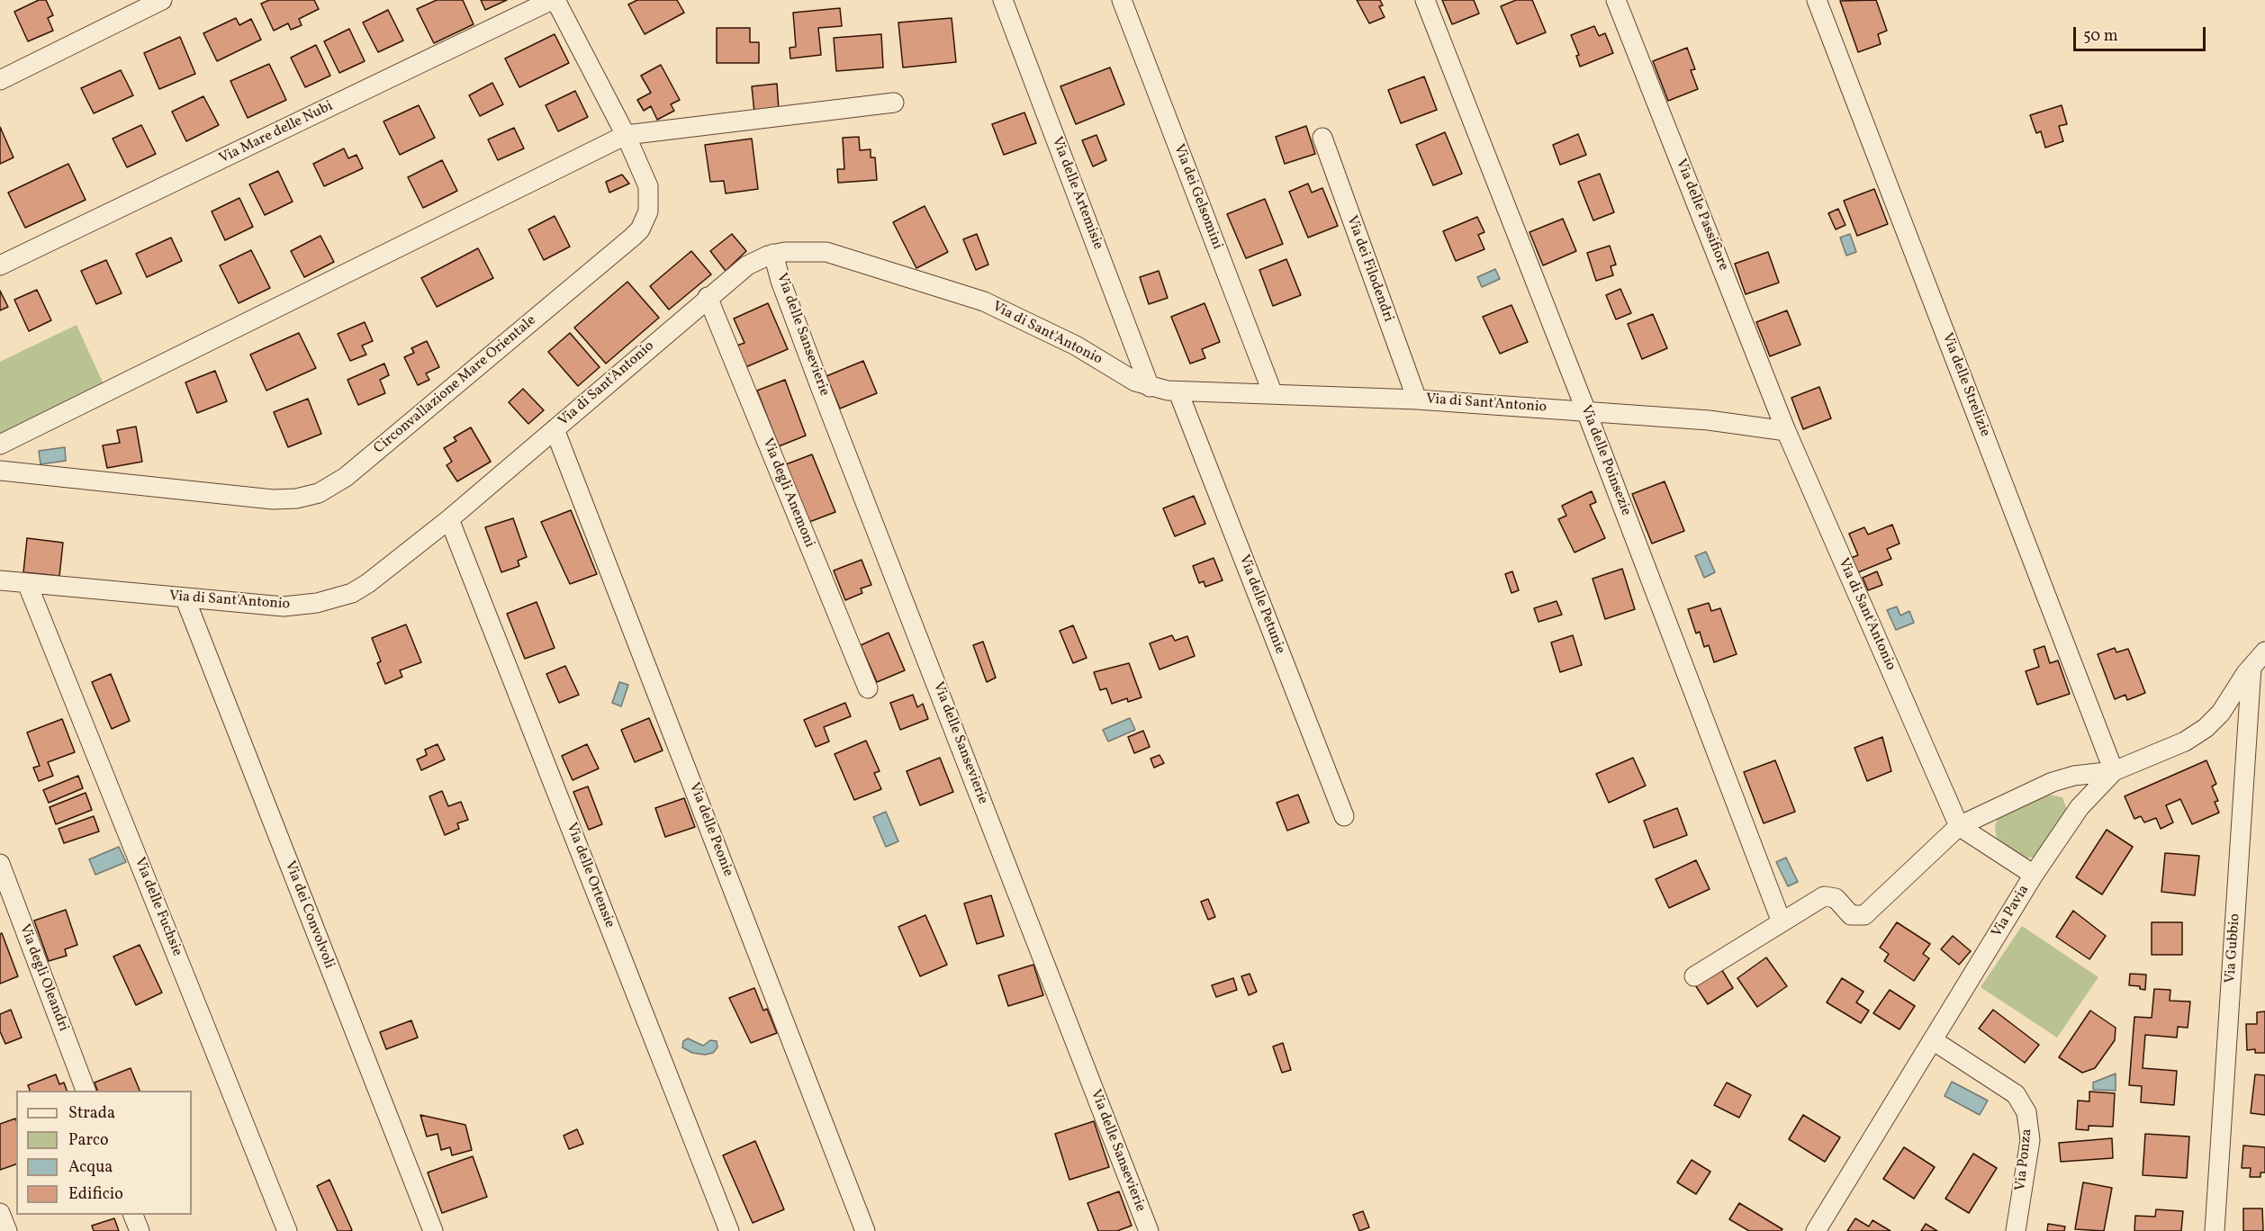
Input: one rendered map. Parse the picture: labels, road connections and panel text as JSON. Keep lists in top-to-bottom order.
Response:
{
  "streets": {
    "street": [
      "Via Mare delle Nubi",
      "Via delle Artemisie",
      "Via dei Gelsomini",
      "Via delle Passifiore",
      "Via dei Filodendri",
      "Via di Sant'Antonio",
      "Via delle Sansevierie",
      "Circonvallazione Mare Orientale",
      "Via delle Strelizie",
      "Via delle Poinsezie",
      "Via degli Anemoni",
      "Via delle Petunie",
      "Via delle Peonie",
      "Via delle Ortensie",
      "Via delle Fuchsie",
      "Via Pavia",
      "Via dei Convolvoli",
      "Via Gubbio",
      "Via degli Oleandri",
      "Via Ponza"
    ]
  },
  "crossings": [
    ["Via Mare delle Nubi", "Circonvallazione Mare Orientale"],
    ["Via delle Artemisie", "Via di Sant'Antonio"],
    ["Via dei Gelsomini", "Via di Sant'Antonio"],
    ["Via delle Passifiore", "Via di Sant'Antonio"],
    ["Via dei Filodendri", "Via di Sant'Antonio"],
    ["Via di Sant'Antonio", "Via delle Sansevierie"],
    ["Via di Sant'Antonio", "Via delle Poinsezie"],
    ["Via di Sant'Antonio", "Via degli Anemoni"],
    ["Via di Sant'Antonio", "Via delle Petunie"],
    ["Via di Sant'Antonio", "Via delle Peonie"],
    ["Via di Sant'Antonio", "Via delle Ortensie"],
    ["Via di Sant'Antonio", "Via delle Fuchsie"],
    ["Via di Sant'Antonio", "Via dei Convolvoli"],
    ["Via delle Strelizie", "Via Pavia"],
    ["Via Pavia", "Via Gubbio"],
    ["Via Pavia", "Via Ponza"]
  ],
  "legend": [
    "Strada",
    "Parco",
    "Acqua",
    "Edificio"
  ],
  "scale_bar": "50 m"
}
